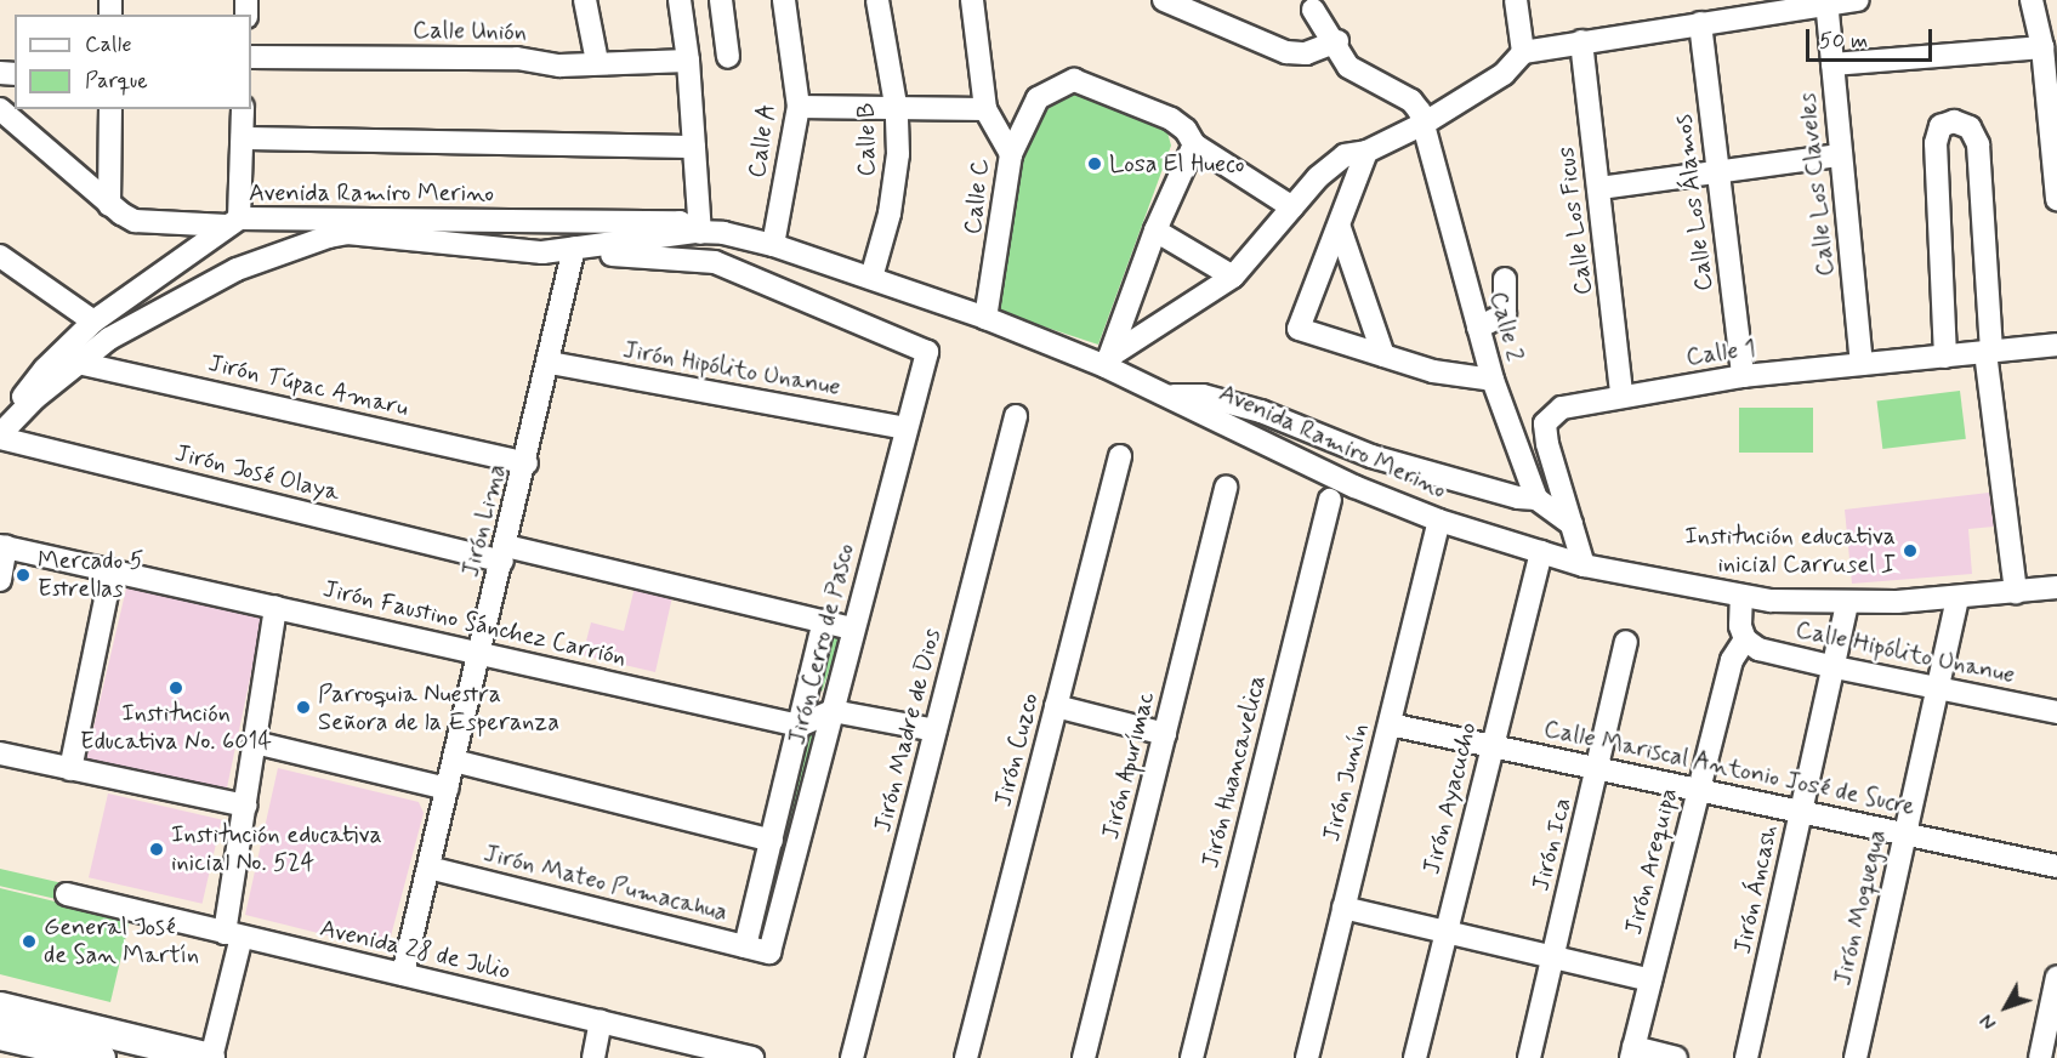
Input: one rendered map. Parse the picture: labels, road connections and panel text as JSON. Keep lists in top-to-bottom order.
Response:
{
  "streets": {
    "street": [
      "Calle Unión",
      "Calle B",
      "Calle A",
      "Calle Los Claveles",
      "Avenida Ramiro Merino",
      "Calle C",
      "Calle Los Álamos",
      "Calle Los Ficus",
      "Calle 2",
      "Calle 1",
      "Jirón Hipólito Unanue",
      "Jirón Túpac Amaru",
      "Jirón José Olaya",
      "Jirón Lima",
      "Jirón Faustino Sánchez Carrión",
      "Jirón Cerro de Pasco",
      "Calle Hipólito Unanue",
      "Jirón Madre de Dios",
      "Jirón Cuzco",
      "Jirón Apurímac",
      "Calle Mariscal Antonio José de Sucre",
      "Jirón Huancavelica",
      "Jirón Junín",
      "Jirón Ayacucho",
      "Jirón Ica",
      "Jirón Arequipa",
      "Jirón Mateo Pumacahua",
      "Jirón Áncash",
      "Jirón Moquegua",
      "Avenida 28 de Julio"
    ]
  },
  "crossings": [
    ["Calle B", "Avenida Ramiro Merino"],
    ["Calle A", "Avenida Ramiro Merino"],
    ["Calle Los Claveles", "Calle 1"],
    ["Avenida Ramiro Merino", "Calle C"],
    ["Avenida Ramiro Merino", "Calle 1"],
    ["Avenida Ramiro Merino", "Jirón Túpac Amaru"],
    ["Avenida Ramiro Merino", "Jirón José Olaya"],
    ["Avenida Ramiro Merino", "Jirón Lima"],
    ["Avenida Ramiro Merino", "Jirón Cerro de Pasco"],
    ["Avenida Ramiro Merino", "Jirón Junín"],
    ["Avenida Ramiro Merino", "Jirón Ayacucho"],
    ["Avenida Ramiro Merino", "Jirón Áncash"],
    ["Avenida Ramiro Merino", "Jirón Moquegua"],
    ["Calle Los Álamos", "Calle 1"],
    ["Calle Los Ficus", "Calle 1"],
    ["Jirón Hipólito Unanue", "Jirón Lima"],
    ["Jirón Hipólito Unanue", "Jirón Cerro de Pasco"],
    ["Jirón Túpac Amaru", "Jirón Lima"],
    ["Jirón José Olaya", "Jirón Lima"],
    ["Jirón José Olaya", "Jirón Cerro de Pasco"],
    ["Jirón Lima", "Jirón Faustino Sánchez Carrión"],
    ["Jirón Lima", "Jirón Cerro de Pasco"],
    ["Jirón Lima", "Jirón Mateo Pumacahua"],
    ["Jirón Lima", "Avenida 28 de Julio"],
    ["Jirón Faustino Sánchez Carrión", "Jirón Cerro de Pasco"],
    ["Jirón Cerro de Pasco", "Jirón Mateo Pumacahua"],
    ["Calle Hipólito Unanue", "Jirón Arequipa"],
    ["Calle Hipólito Unanue", "Jirón Áncash"],
    ["Calle Hipólito Unanue", "Jirón Moquegua"],
    ["Calle Mariscal Antonio José de Sucre", "Jirón Junín"],
    ["Calle Mariscal Antonio José de Sucre", "Jirón Ayacucho"],
    ["Calle Mariscal Antonio José de Sucre", "Jirón Ica"],
    ["Calle Mariscal Antonio José de Sucre", "Jirón Arequipa"],
    ["Calle Mariscal Antonio José de Sucre", "Jirón Áncash"],
    ["Calle Mariscal Antonio José de Sucre", "Jirón Moquegua"]
  ],
  "places": [
    "Losa El Hueco",
    "Institución educativa inicial Carrusel I",
    "Mercado 5 Estrellas",
    "Institución Educativa No. 6014",
    "Parroquia Nuestra Señora de la Esperanza",
    "Institución educativa inicial No. 524",
    "General José de San Martín"
  ],
  "legend": ["Calle", "Parque"],
  "scale_bar": "50 m",
  "north": "bottom left"
}
